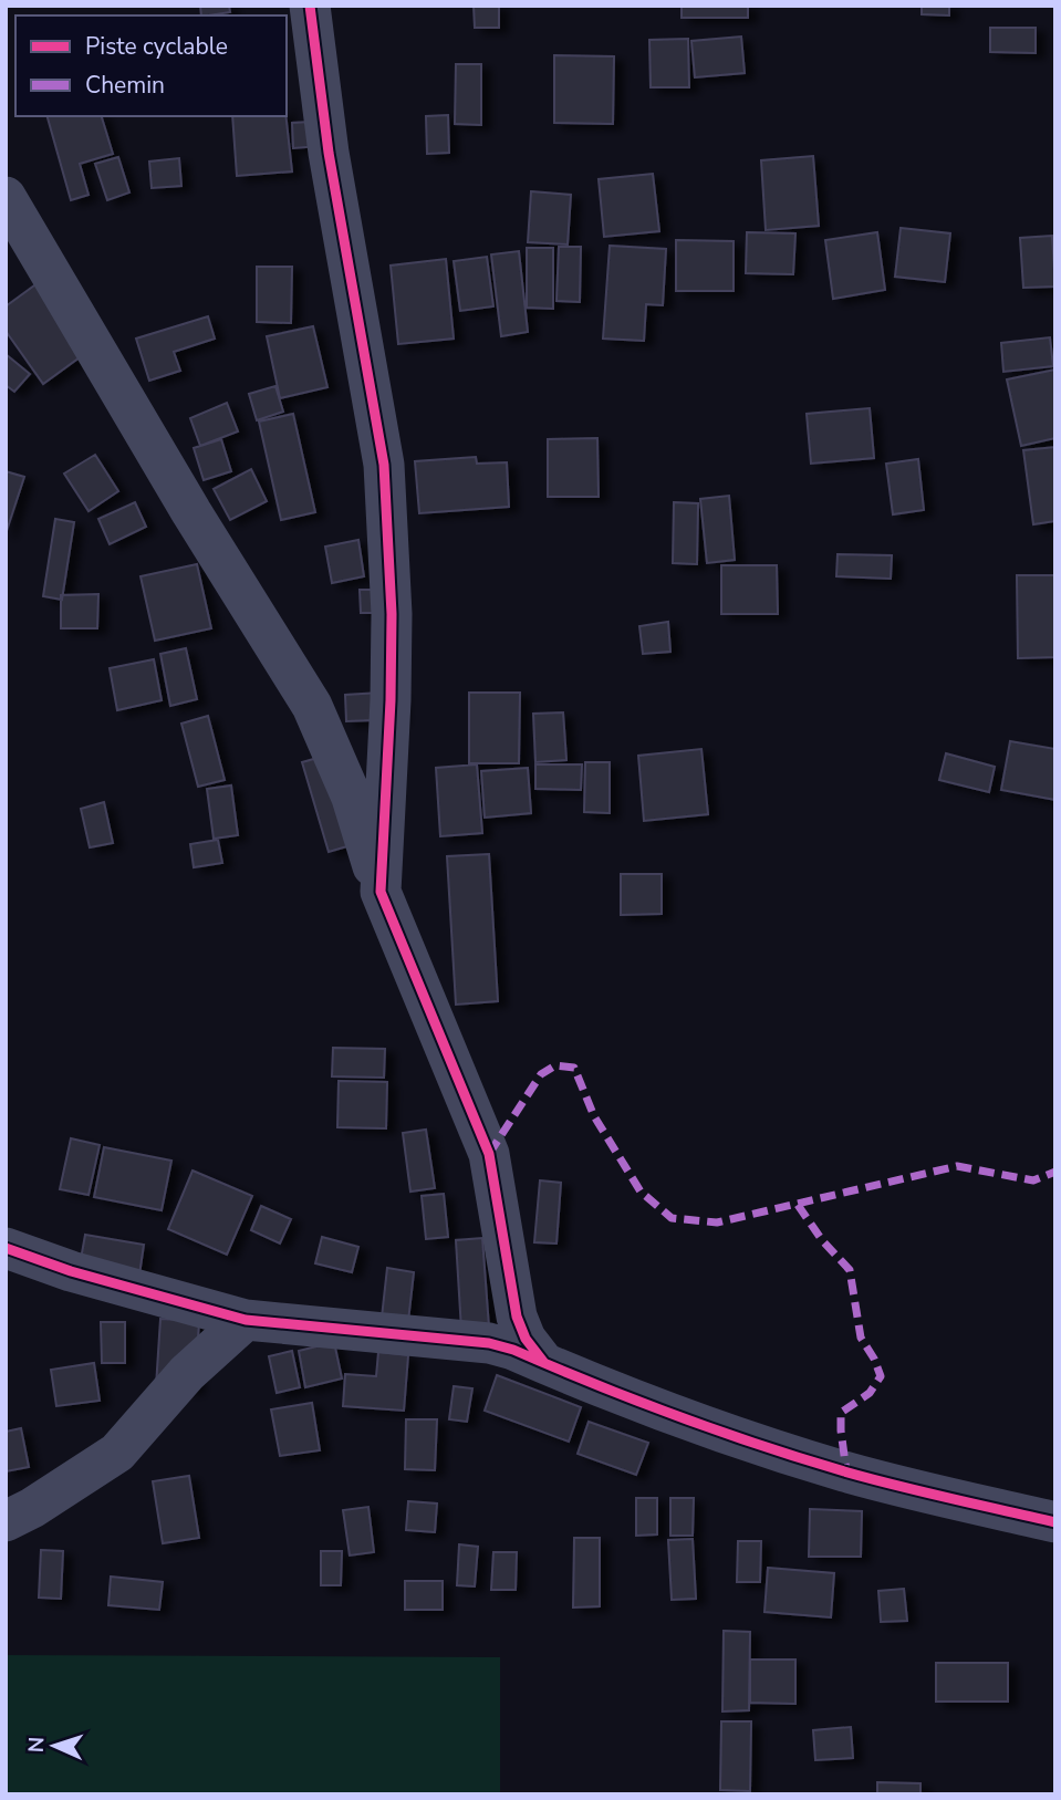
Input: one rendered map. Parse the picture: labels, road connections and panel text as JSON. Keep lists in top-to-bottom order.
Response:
{
  "legend": ["Piste cyclable", "Chemin"],
  "north": "left"
}
